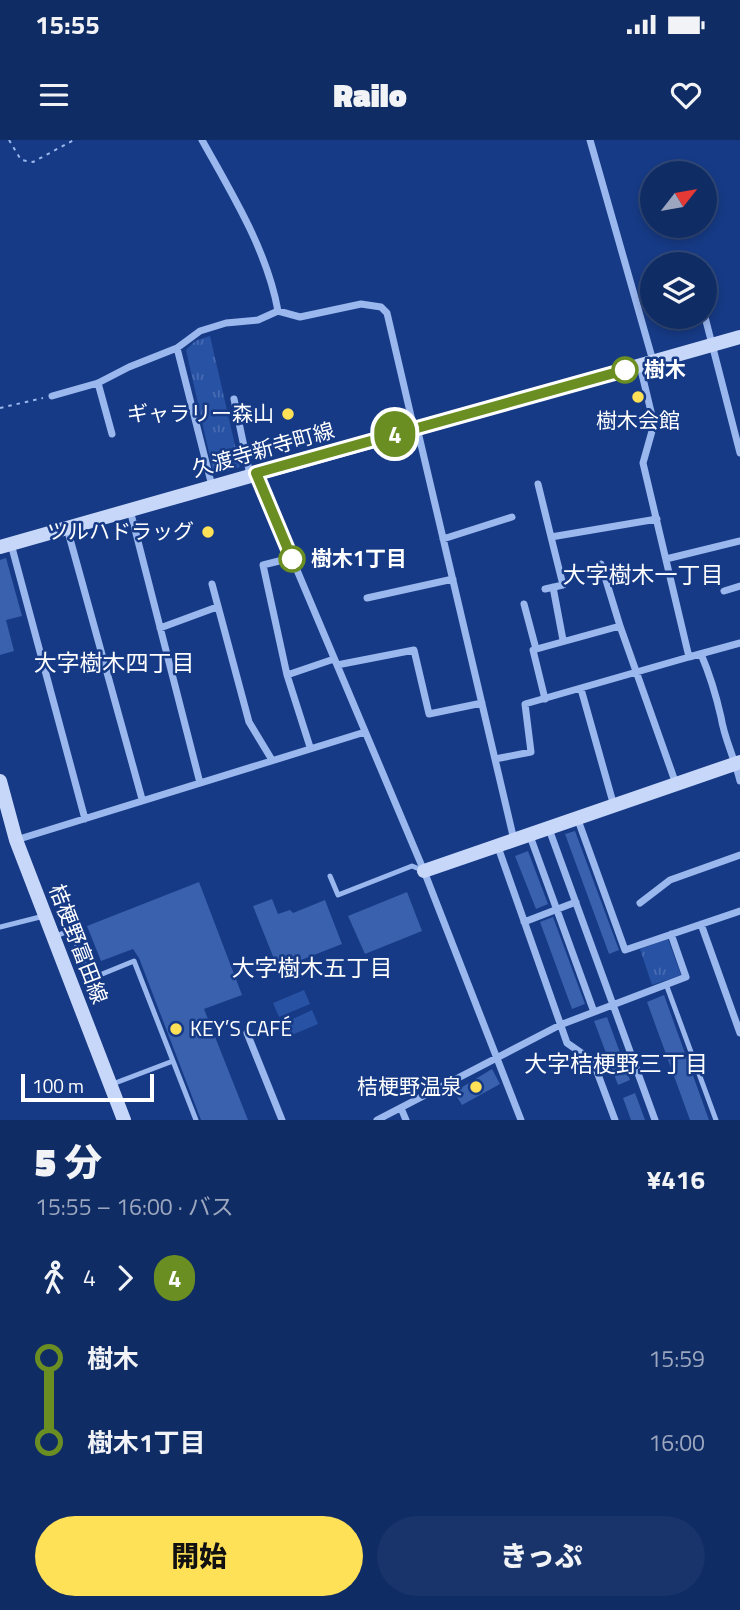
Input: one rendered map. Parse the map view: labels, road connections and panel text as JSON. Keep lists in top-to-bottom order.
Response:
{
  "streets": {
    "main road": ["久渡寺新寺町線", "桔梗野富田線"]
  },
  "districts": [
    "大字樹木一丁目",
    "大字樹木四丁目",
    "大字樹木五丁目",
    "大字桔梗野三丁目"
  ],
  "places": [
    "樹木",
    "樹木会館",
    "ギャラリー森山",
    "ツルハドラッグ",
    "樹木1丁目",
    "KEY’S CAFÉ",
    "桔梗野温泉"
  ],
  "lines": ["bus line 4"],
  "scale_bar": "100 m",
  "north": "top right",
  "page": {
    "status": "15:55",
    "header": "Railo",
    "on_map": "4",
    "scale": "100 m",
    "heading": ["5 分", "15:55 – 16:00 · バス", "¥416"],
    "legs": ["4", "4"],
    "list": [
      {
        "name": "樹木",
        "value": "15:59"
      },
      {
        "name": "樹木1丁目",
        "value": "16:00"
      }
    ],
    "buttons": ["開始", "きっぷ"]
  }
}
